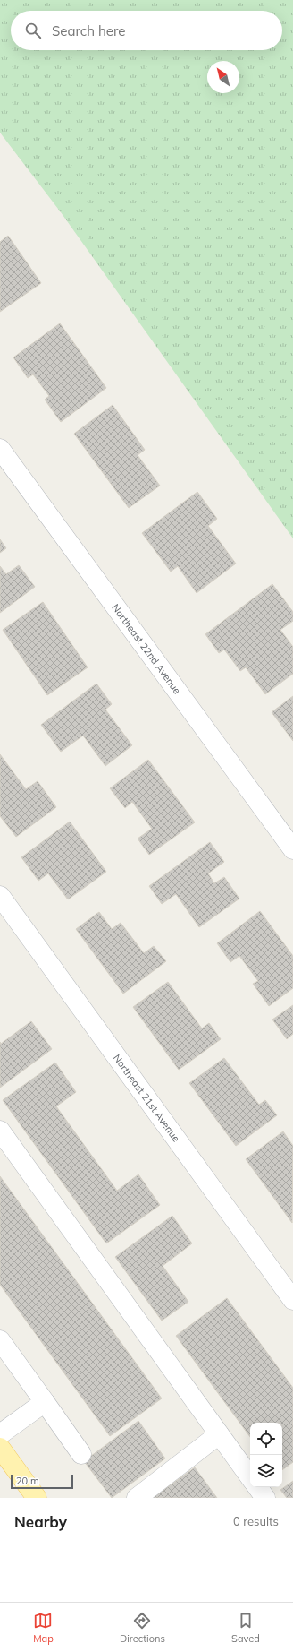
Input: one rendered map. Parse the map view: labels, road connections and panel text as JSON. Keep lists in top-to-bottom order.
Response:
{
  "streets": {
    "street": ["Northeast 22nd Avenue", "Northeast 21st Avenue"]
  },
  "scale_bar": "20 m",
  "north": "top left",
  "page": {
    "search": "Search here",
    "scale": "20 m",
    "heading": ["Nearby", "0 results"],
    "nav": ["Map", "Directions", "Saved"]
  }
}
